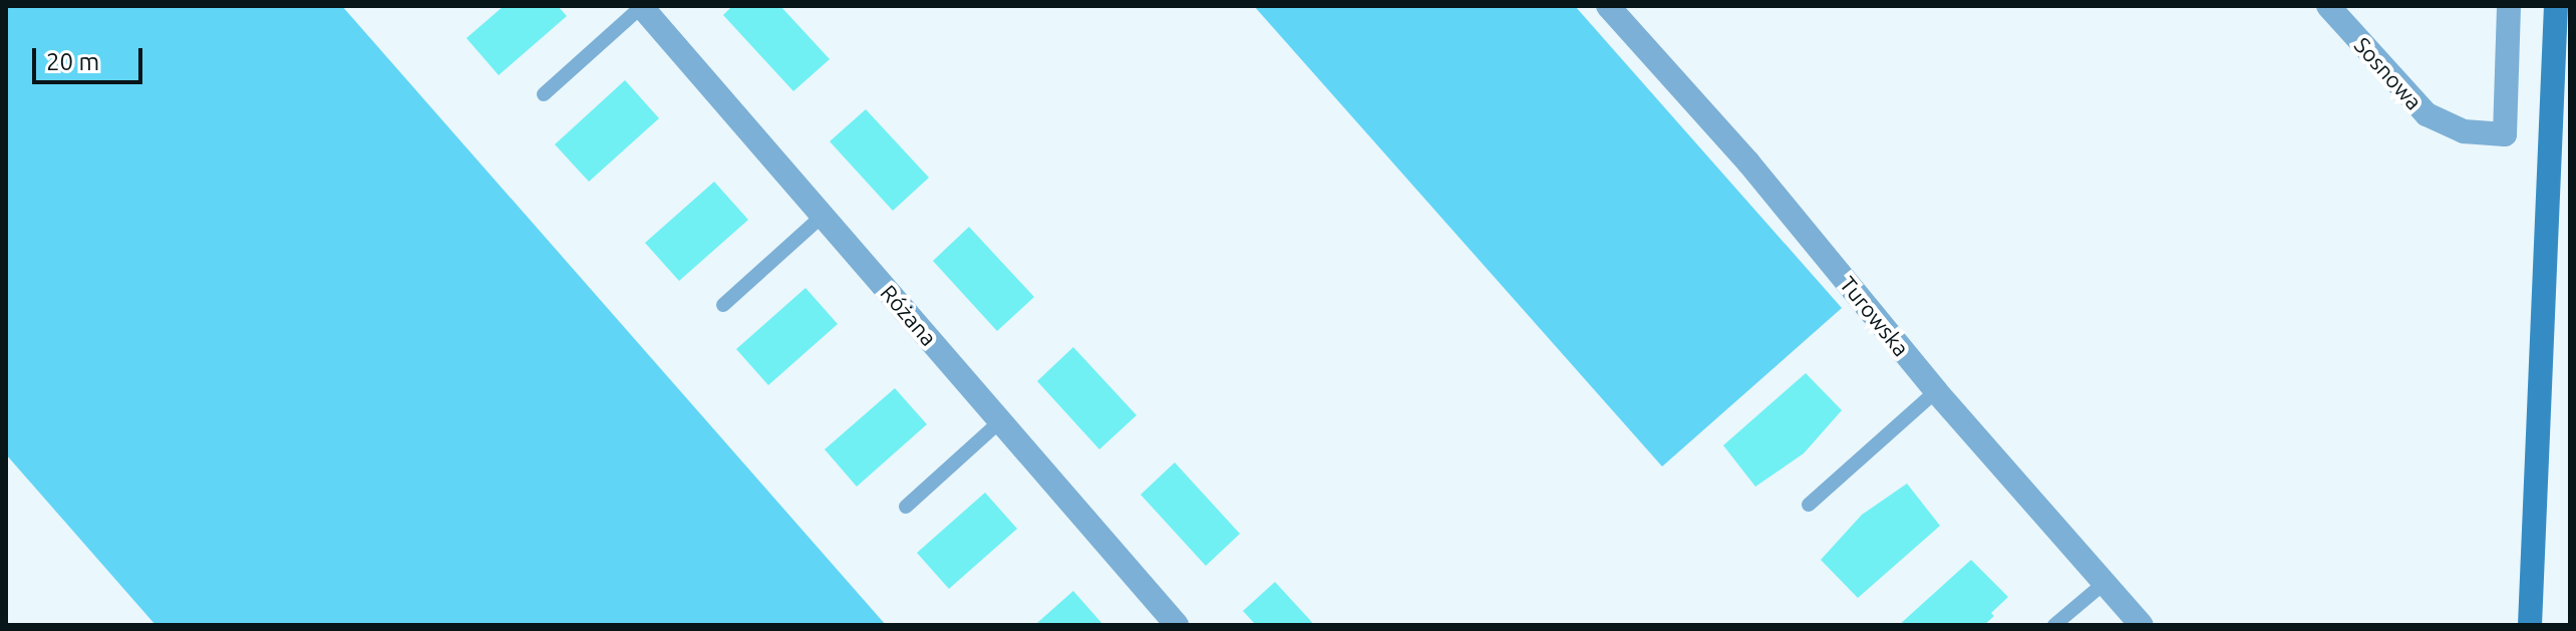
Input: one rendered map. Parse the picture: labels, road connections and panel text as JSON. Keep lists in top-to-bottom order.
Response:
{
  "streets": {
    "street": ["Sosnowa", "Różana", "Turowska"]
  },
  "scale_bar": "20 m"
}
